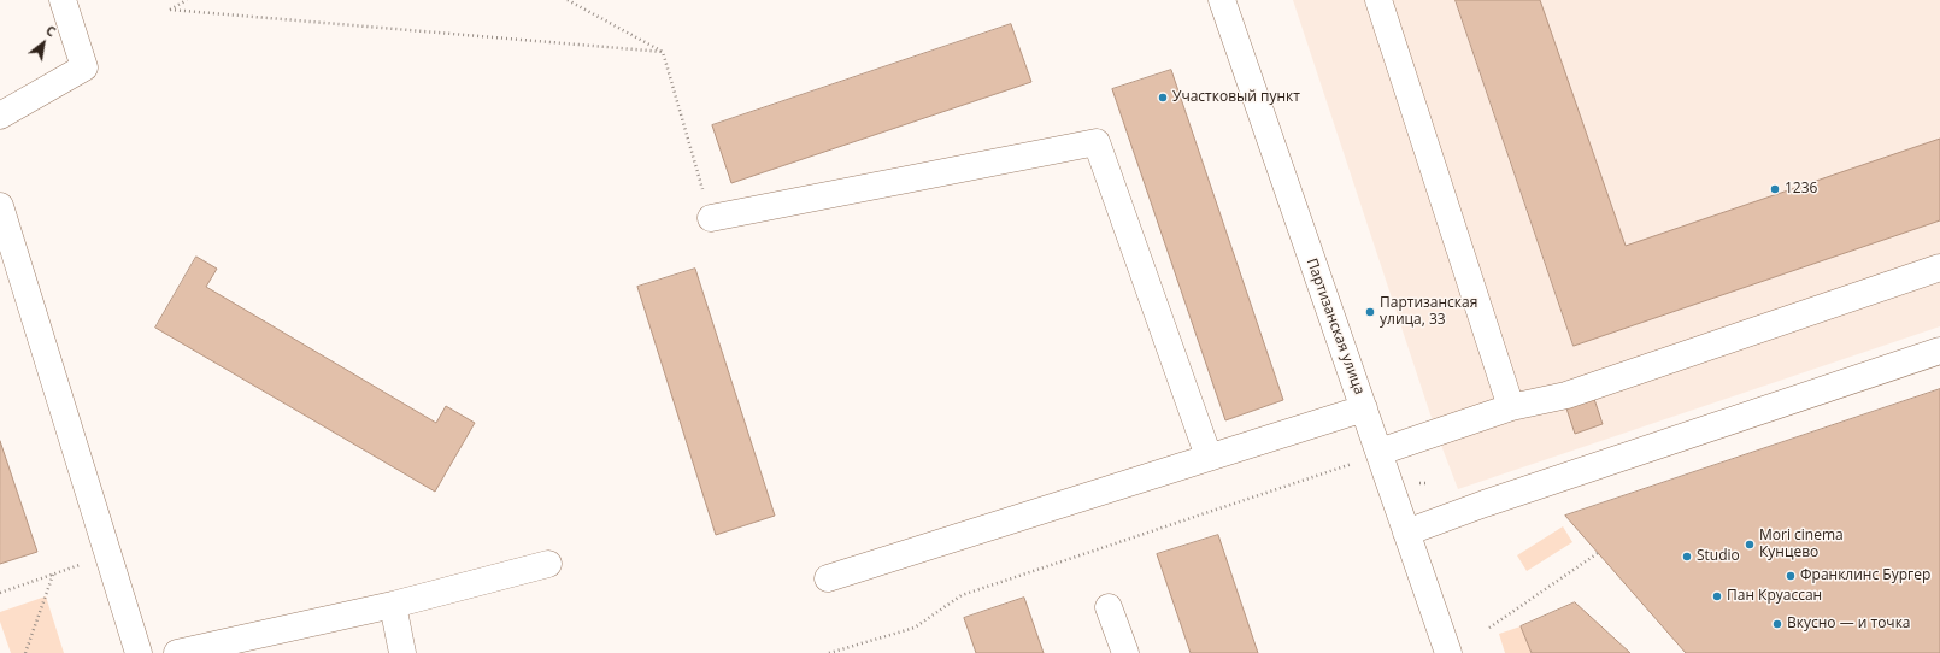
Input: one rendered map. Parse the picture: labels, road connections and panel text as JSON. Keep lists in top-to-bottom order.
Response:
{
  "streets": {
    "street": ["Партизанская улица"]
  },
  "places": [
    "Участковый пункт",
    "1236",
    "Партизанская улица, 33",
    "Mori cinema Кунцево",
    "Studio",
    "Франклинс Бургер",
    "Пан Круассан",
    "Вкусно — и точка"
  ],
  "north": "top right"
}
